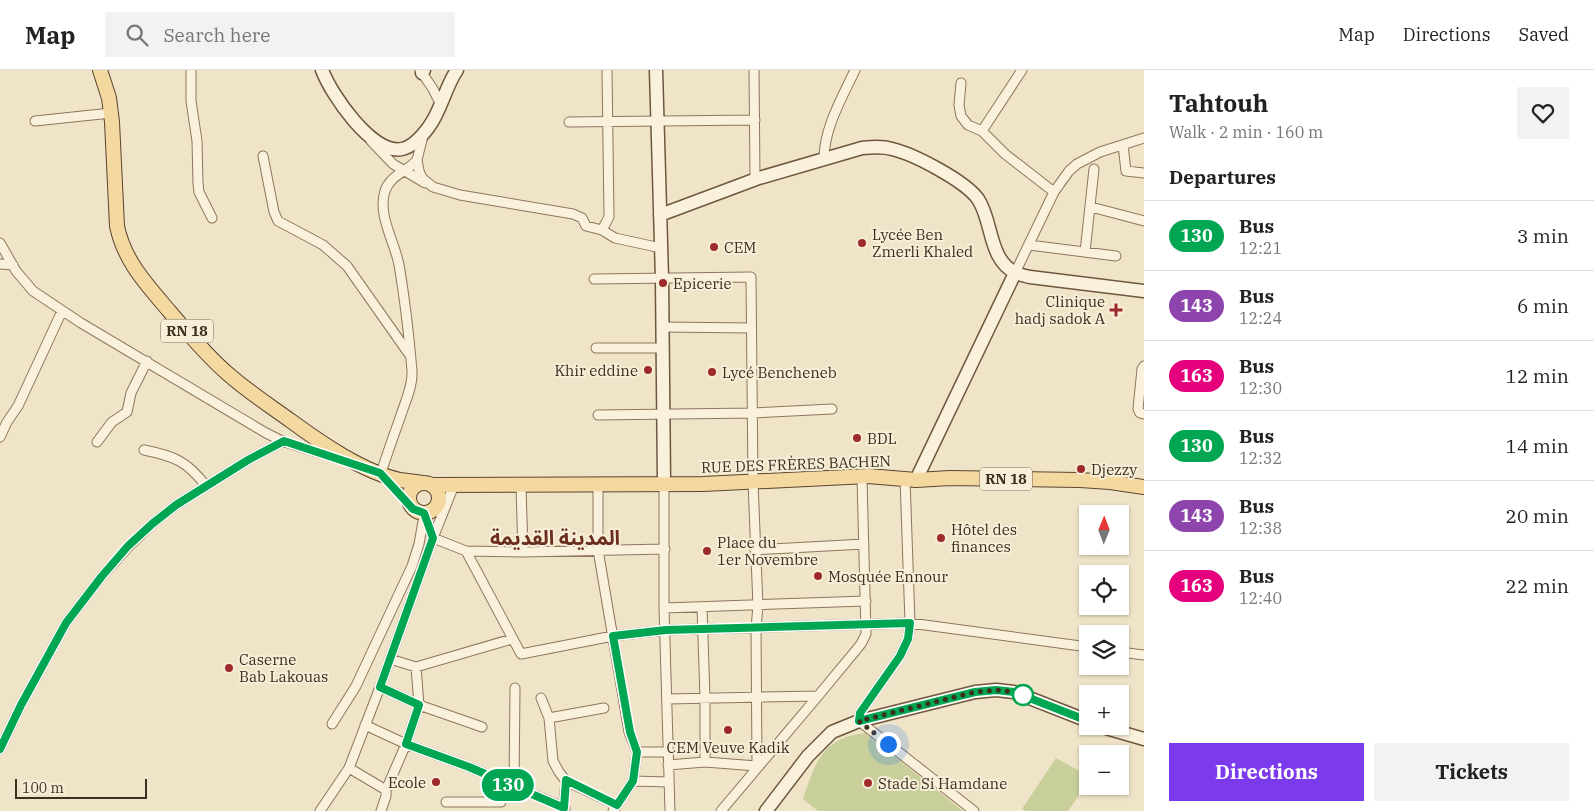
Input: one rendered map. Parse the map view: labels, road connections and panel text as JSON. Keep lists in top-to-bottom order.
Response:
{
  "streets": {
    "main road": ["RN 18", "RUE DES FRÈRES BACHEN"]
  },
  "crossings": [
    ["RN 18", "RUE DES FRÈRES BACHEN"]
  ],
  "districts": ["المدينة القديمة"],
  "places": {
    "other": [
      "Lycée Ben Zmerli Khaled",
      "CEM",
      "Epicerie",
      "Khir eddine",
      "Lycé Bencheneb",
      "BDL",
      "Djezzy",
      "Hôtel des finances",
      "Place du 1er Novembre",
      "Mosquée Ennour",
      "Caserne Bab Lakouas",
      "CEM Veuve Kadik",
      "Ecole",
      "Stade Si Hamdane"
    ],
    "health": ["Clinique hadj sadok A"]
  },
  "lines": ["bus line 130"],
  "scale_bar": "100 m",
  "north": "top",
  "page": {
    "header": "Map",
    "search": "Search here",
    "nav": ["Map", "Directions", "Saved"],
    "on_map": "130",
    "heading": [
      ["Tahtouh", "Walk · 2 min · 160 m"],
      "Departures"
    ],
    "list": [
      {
        "mark": "130",
        "name": "Bus",
        "note": "12:21",
        "value": "3 min"
      },
      {
        "mark": "143",
        "name": "Bus",
        "note": "12:24",
        "value": "6 min"
      },
      {
        "mark": "163",
        "name": "Bus",
        "note": "12:30",
        "value": "12 min"
      },
      {
        "mark": "130",
        "name": "Bus",
        "note": "12:32",
        "value": "14 min"
      },
      {
        "mark": "143",
        "name": "Bus",
        "note": "12:38",
        "value": "20 min"
      },
      {
        "mark": "163",
        "name": "Bus",
        "note": "12:40",
        "value": "22 min"
      }
    ],
    "map_buttons": ["+", "−"],
    "buttons": ["Directions", "Tickets"],
    "scale": "100 m"
  }
}
